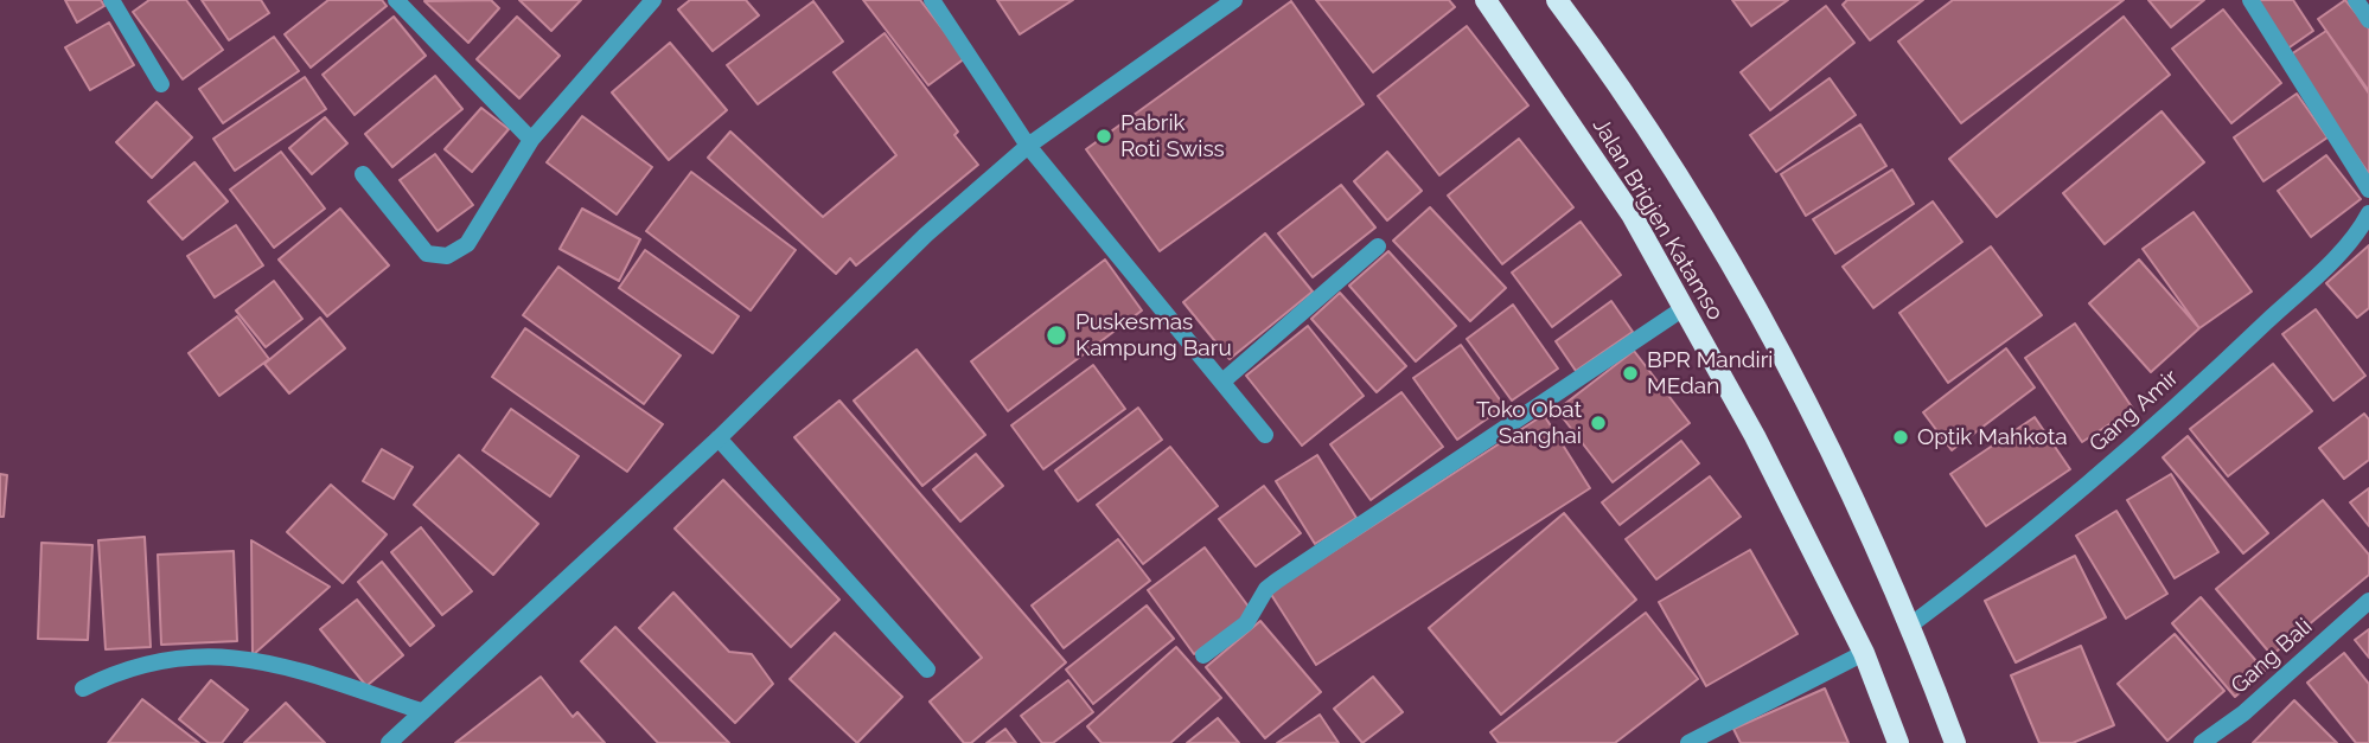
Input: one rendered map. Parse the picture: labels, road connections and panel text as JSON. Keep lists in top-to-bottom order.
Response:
{
  "streets": {
    "main road": ["Jalan Brigjen Katamso"],
    "street": ["Gang Amir", "Gang Bali"]
  },
  "crossings": [
    ["Jalan Brigjen Katamso", "Gang Amir"]
  ],
  "places": [
    "Pabrik Roti Swiss",
    "Puskesmas Kampung Baru",
    "BPR Mandiri MEdan",
    "Toko Obat Sanghai",
    "Optik Mahkota"
  ]
}
